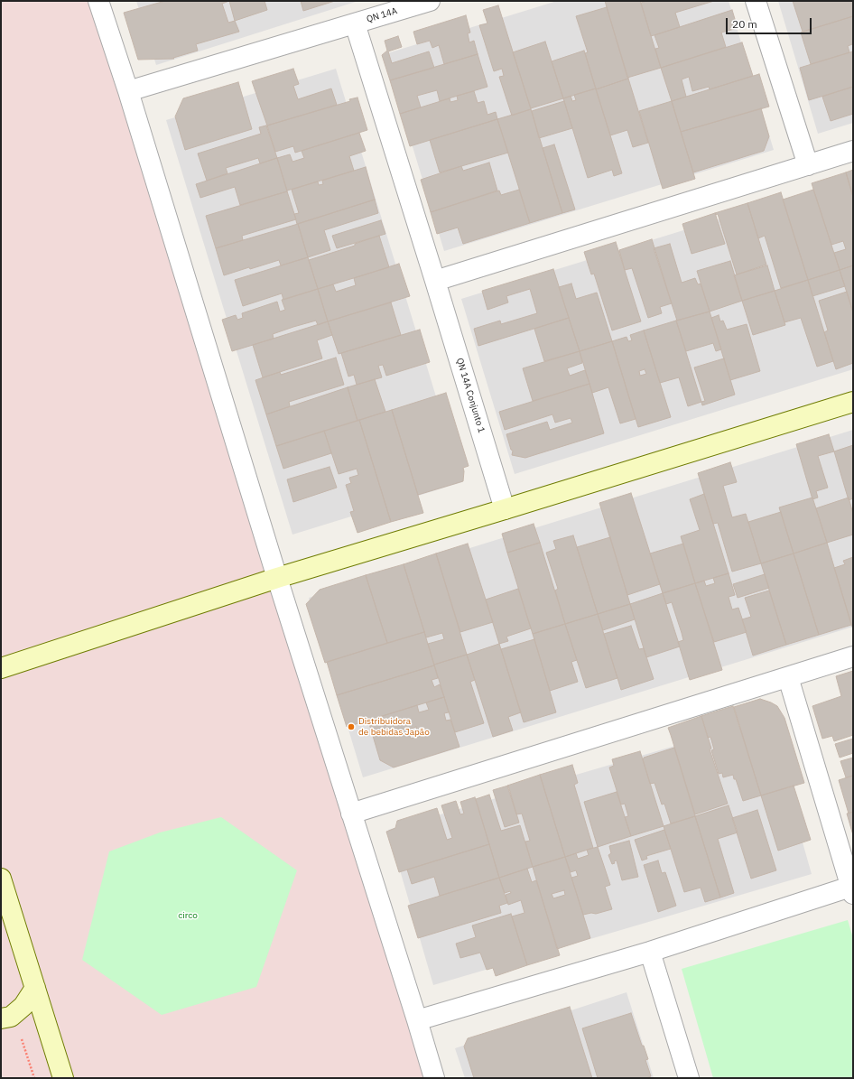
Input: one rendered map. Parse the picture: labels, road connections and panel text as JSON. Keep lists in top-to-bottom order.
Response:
{
  "streets": {
    "street": ["QN 14A", "QN 14A Conjunto 1"]
  },
  "crossings": [
    ["QN 14A", "QN 14A Conjunto 1"]
  ],
  "parks": ["circo"],
  "places": ["Distribuidora de bebidas Japão"],
  "scale_bar": "20 m"
}
